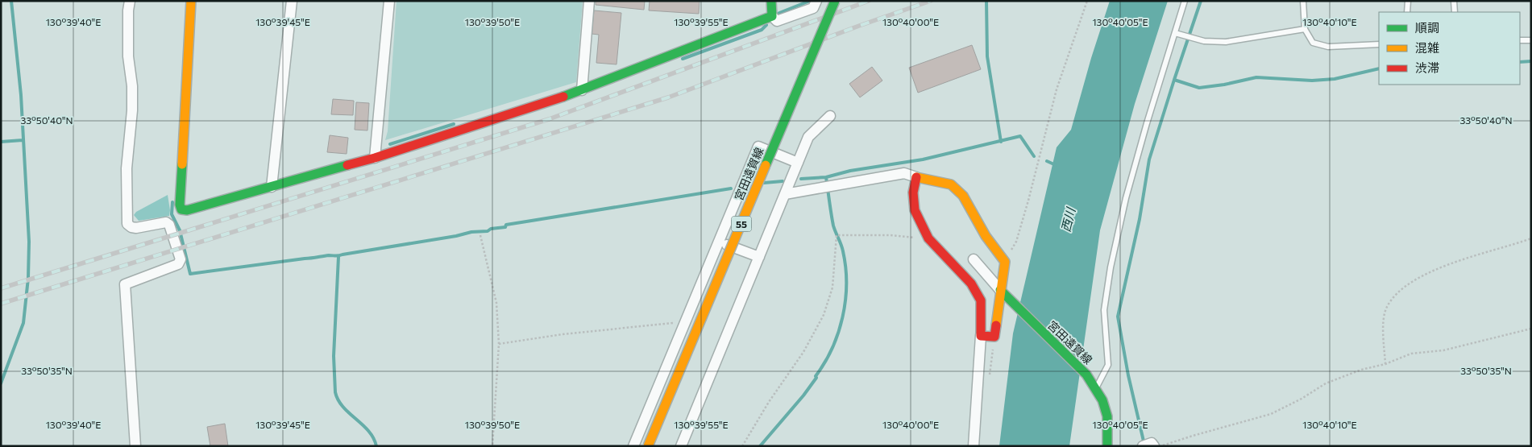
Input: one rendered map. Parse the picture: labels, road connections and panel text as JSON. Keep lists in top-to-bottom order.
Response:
{
  "streets": {
    "street": ["宮田遠賀線", "55"]
  },
  "water": ["西川"],
  "legend": ["順調", "混雑", "渋滞"],
  "coordinates": [
    "130°39'40\"E",
    "130°39'45\"E",
    "130°39'50\"E",
    "130°39'55\"E",
    "130°40'00\"E",
    "130°40'05\"E",
    "130°40'10\"E",
    "33°50'40\"N",
    "33°50'35\"N"
  ]
}
